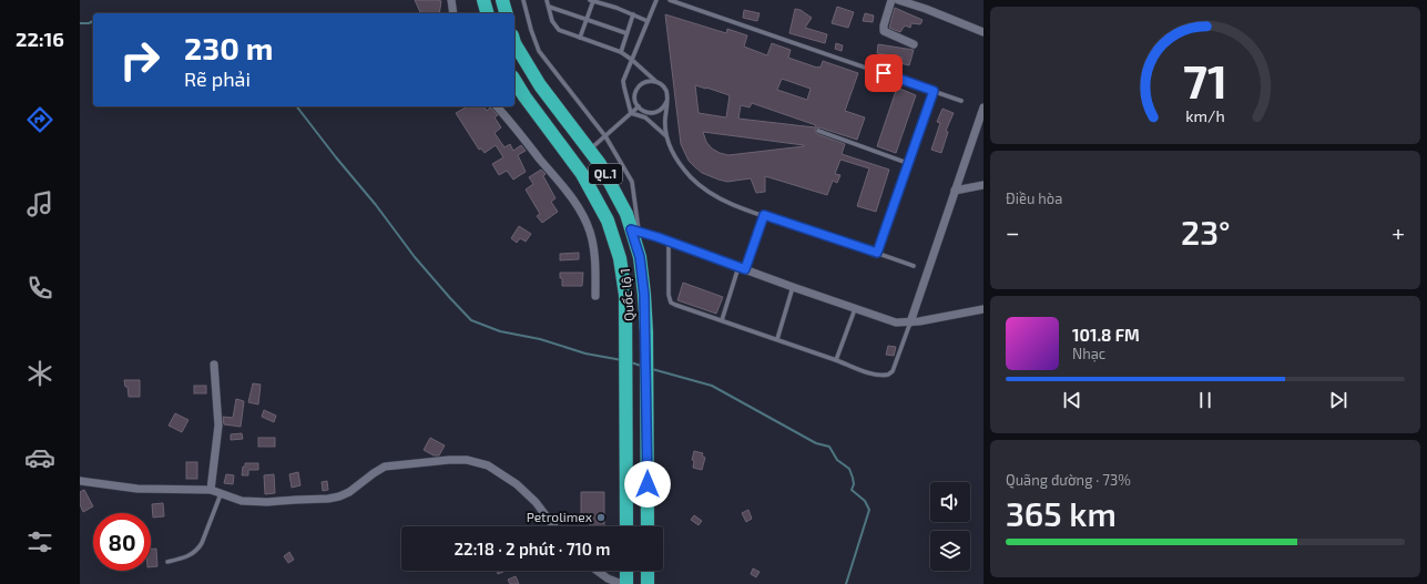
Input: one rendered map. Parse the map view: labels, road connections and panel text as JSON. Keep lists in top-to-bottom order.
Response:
{
  "streets": {
    "highway": ["QL.1", "Quốc lộ 1"]
  },
  "places": ["Petrolimex"],
  "page": {
    "tabs": "22:16",
    "turn": ["230 m", "Rẽ phải"],
    "tile": [
      "Điều hòa",
      ["Quãng đường · 73%", "365 km"]
    ],
    "heat": ["−", "23°", "+"],
    "song": ["101.8 FM", "Nhạc"],
    "limit": "80",
    "trip": "22:18 · 2 phút · 710 m",
    "gauge": ["71", "km/h"]
  }
}
